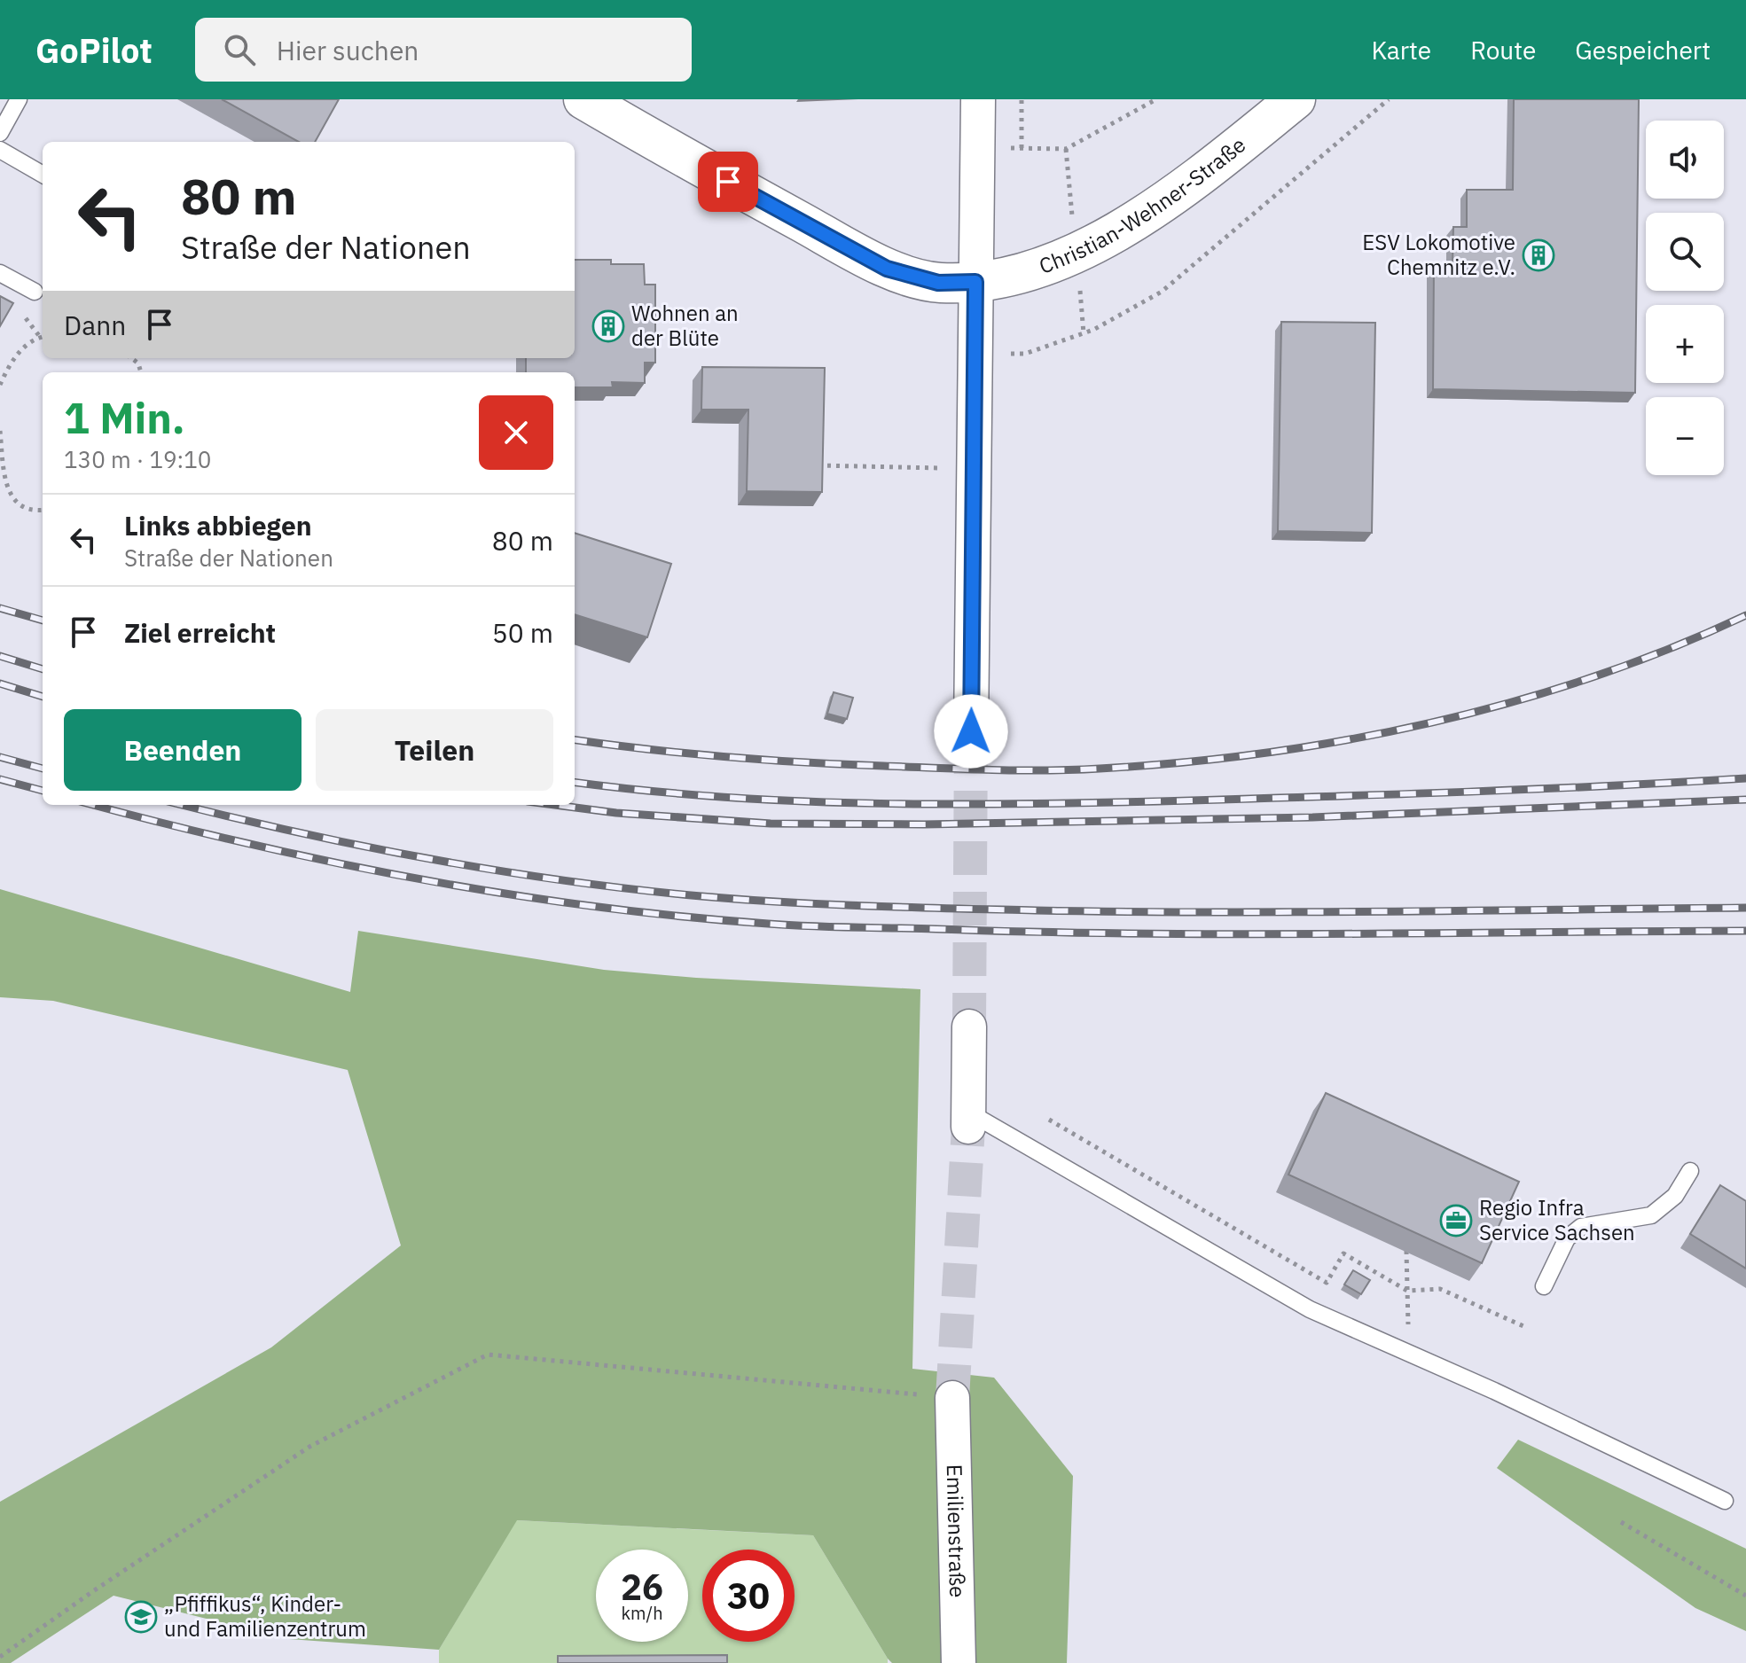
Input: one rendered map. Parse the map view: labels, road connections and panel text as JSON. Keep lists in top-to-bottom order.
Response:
{
  "streets": {
    "main road": ["Christian-Wehner-Straße"],
    "street": ["Emilienstraße"]
  },
  "places": {
    "building": ["ESV Lokomotive Chemnitz e.V.", "Wohnen an der Blüte"],
    "office": ["Regio Infra Service Sachsen"],
    "school or university": ["„Pfiffikus“, Kinder- und Familienzentrum"]
  },
  "page": {
    "header": "GoPilot",
    "search": "Hier suchen",
    "nav": ["Karte", "Route", "Gespeichert"],
    "map_buttons": ["+", "−"],
    "turn": ["80 m", "Straße der Nationen"],
    "then": "Dann",
    "heading": ["1 Min.", "130 m · 19:10"],
    "list": [
      {
        "name": "Links abbiegen",
        "note": "Straße der Nationen",
        "value": "80 m"
      },
      {
        "name": "Ziel erreicht",
        "value": "50 m"
      }
    ],
    "buttons": ["Beenden", "Teilen"],
    "speed": "26 km/h",
    "limit": "30"
  }
}
